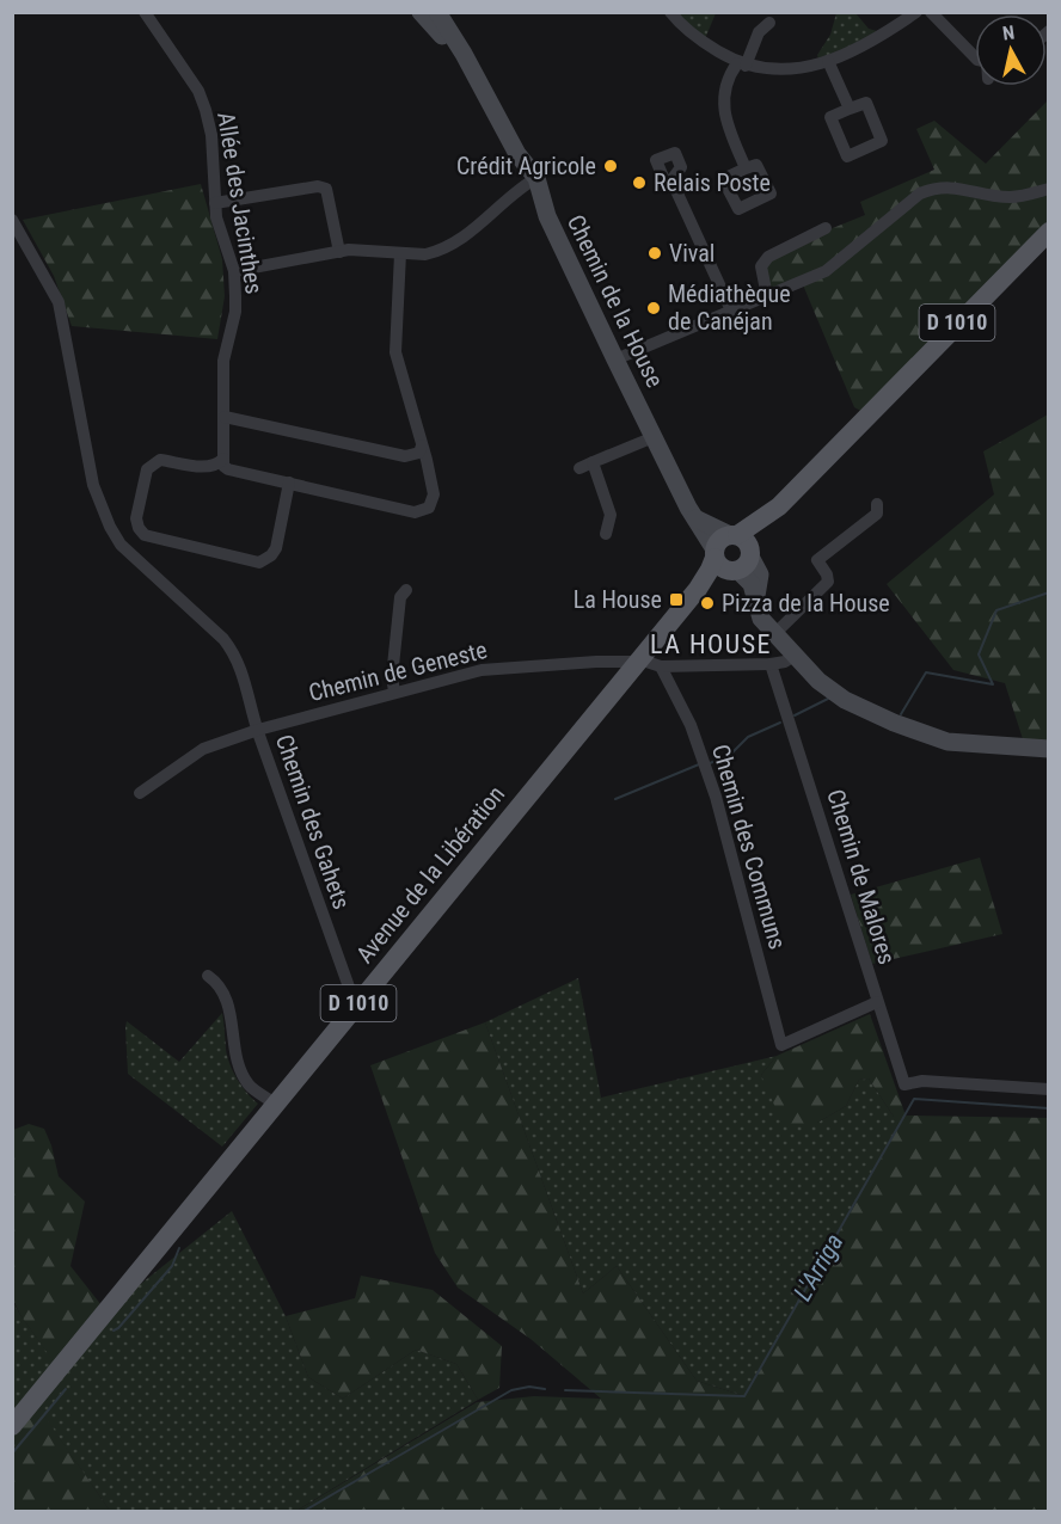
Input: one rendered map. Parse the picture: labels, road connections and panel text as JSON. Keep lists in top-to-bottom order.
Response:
{
  "streets": {
    "main road": ["D 1010", "Avenue de la Libération"],
    "street": [
      "Allée des Jacinthes",
      "Chemin de la House",
      "Chemin de Geneste",
      "Chemin des Gahets",
      "Chemin des Communs",
      "Chemin de Malores"
    ]
  },
  "crossings": [
    ["Chemin de la House", "Avenue de la Libération"],
    ["Chemin de Geneste", "Chemin des Gahets"],
    ["Chemin de Geneste", "Chemin des Communs"],
    ["Chemin de Geneste", "Avenue de la Libération"],
    ["Chemin de Geneste", "Chemin de Malores"],
    ["Chemin des Gahets", "Avenue de la Libération"],
    ["Chemin des Communs", "Chemin de Malores"]
  ],
  "districts": ["LA HOUSE"],
  "water": ["L'Arriga"],
  "places": {
    "other": [
      "Crédit Agricole",
      "Relais Poste",
      "Vival",
      "Médiathèque de Canéjan",
      "Pizza de la House"
    ],
    "transit": ["La House"]
  },
  "north": "top"
}
